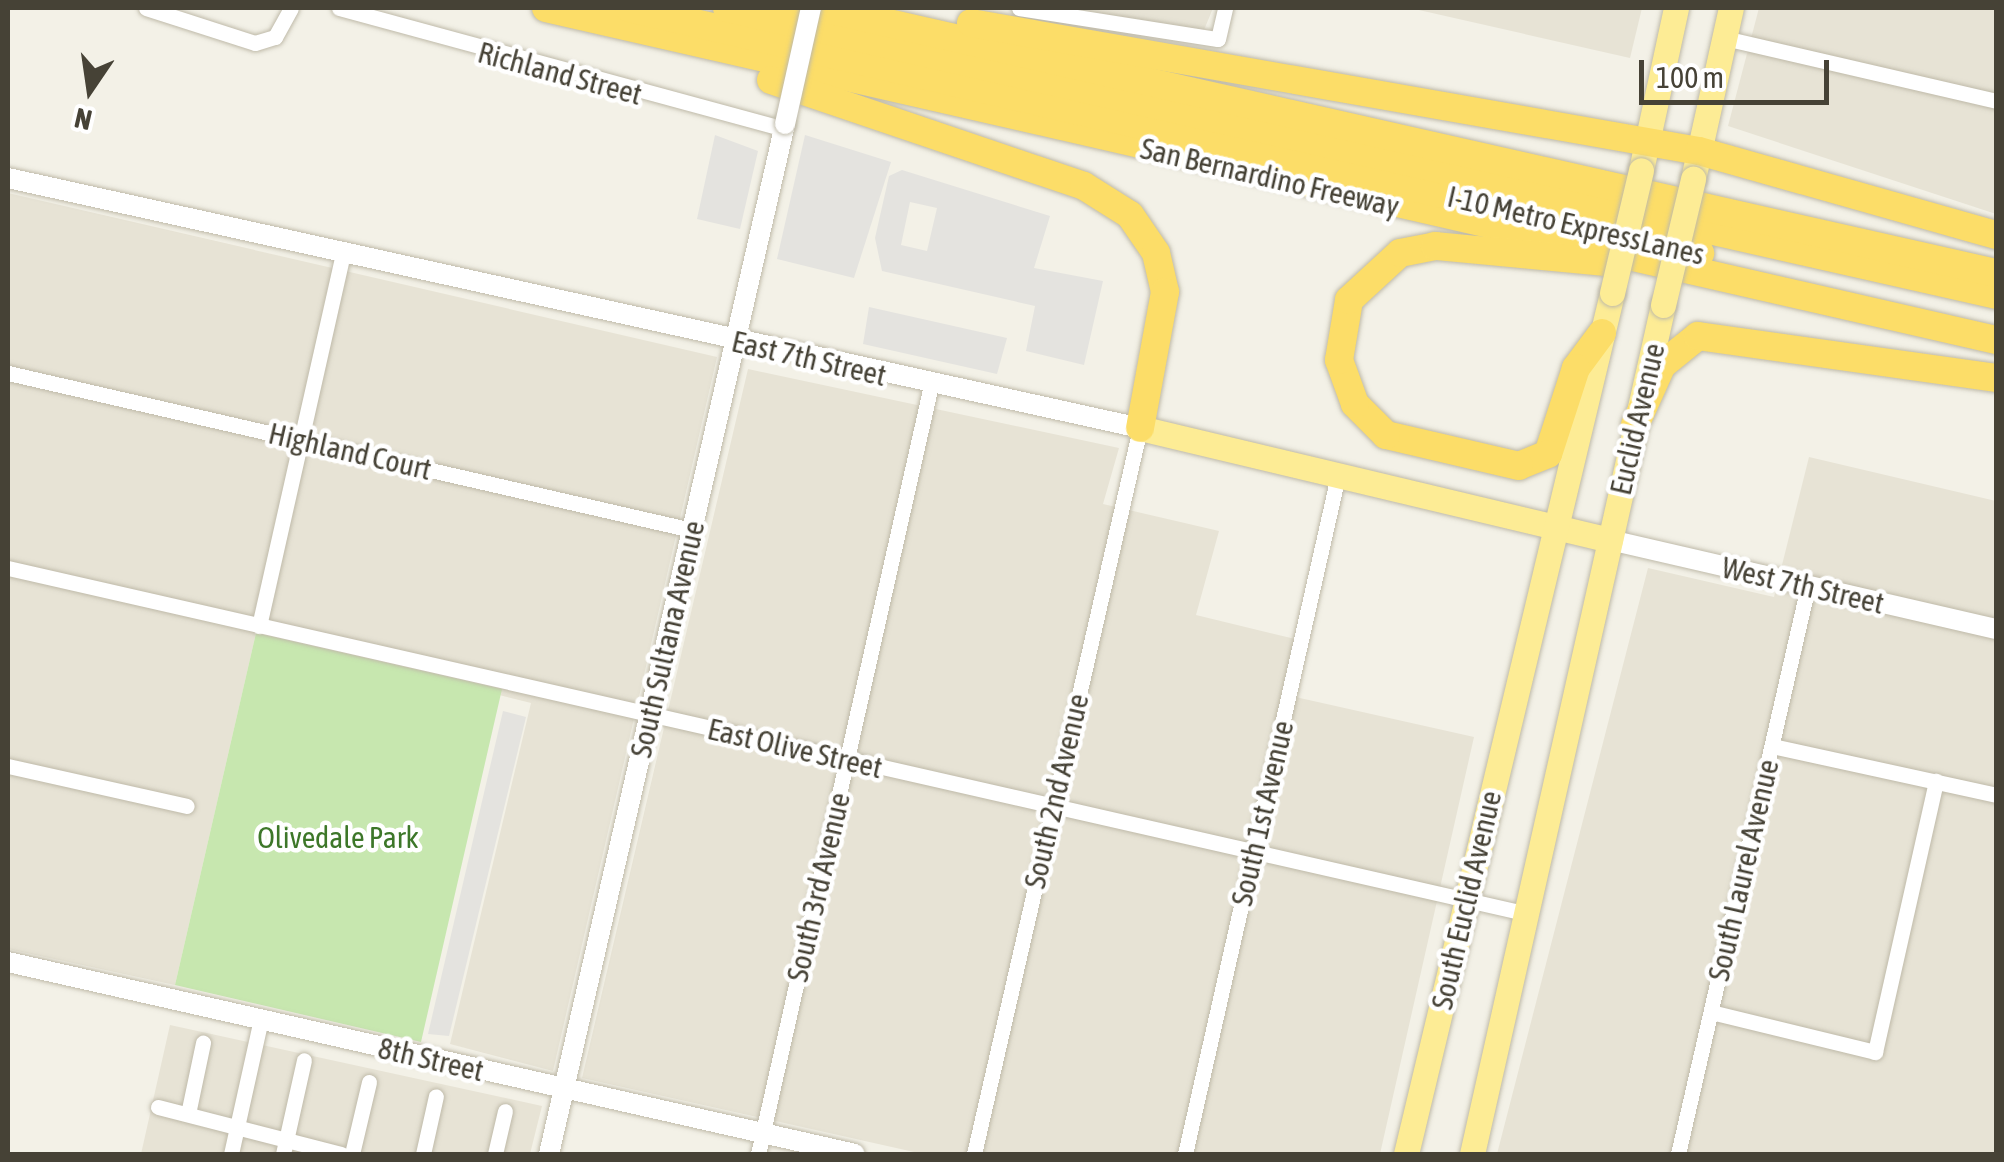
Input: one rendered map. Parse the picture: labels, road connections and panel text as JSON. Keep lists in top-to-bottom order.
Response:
{
  "streets": {
    "highway": ["San Bernardino Freeway", "I-10 Metro ExpressLanes"],
    "main road": ["East 7th Street", "Euclid Avenue", "South Euclid Avenue"],
    "street": [
      "Richland Street",
      "Highland Court",
      "West 7th Street",
      "South Sultana Avenue",
      "East Olive Street",
      "South 2nd Avenue",
      "South 1st Avenue",
      "South Laurel Avenue",
      "South 3rd Avenue",
      "8th Street"
    ]
  },
  "crossings": [
    ["Richland Street", "South Sultana Avenue"],
    ["San Bernardino Freeway", "I-10 Metro ExpressLanes"],
    ["East 7th Street", "Euclid Avenue"],
    ["East 7th Street", "West 7th Street"],
    ["East 7th Street", "South Sultana Avenue"],
    ["East 7th Street", "South 2nd Avenue"],
    ["East 7th Street", "South 1st Avenue"],
    ["East 7th Street", "South 3rd Avenue"],
    ["Euclid Avenue", "West 7th Street"],
    ["Euclid Avenue", "South Euclid Avenue"],
    ["Highland Court", "South Sultana Avenue"],
    ["West 7th Street", "South Laurel Avenue"],
    ["South Sultana Avenue", "East Olive Street"],
    ["South Sultana Avenue", "8th Street"],
    ["East Olive Street", "South 2nd Avenue"],
    ["East Olive Street", "South 1st Avenue"],
    ["East Olive Street", "South 3rd Avenue"],
    ["East Olive Street", "South Euclid Avenue"],
    ["South 3rd Avenue", "8th Street"]
  ],
  "parks": ["Olivedale Park"],
  "scale_bar": "100 m",
  "north": "bottom"
}
